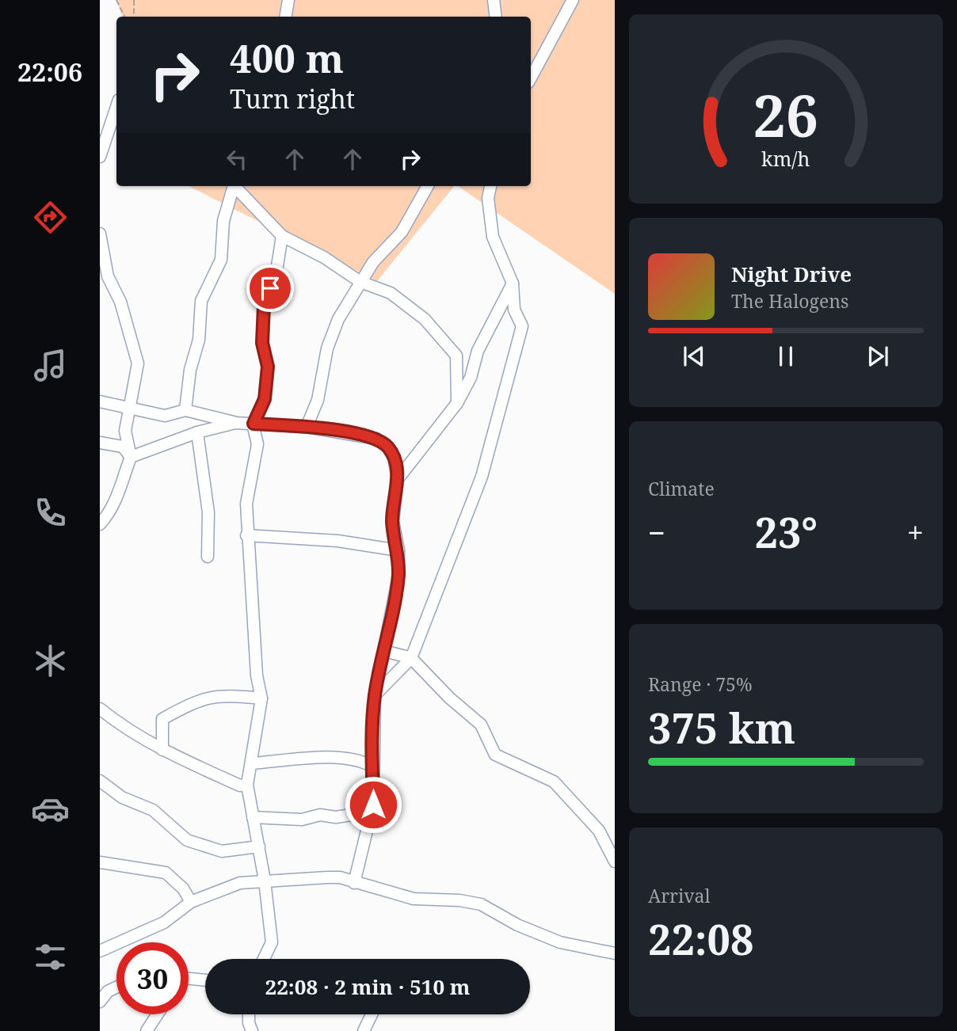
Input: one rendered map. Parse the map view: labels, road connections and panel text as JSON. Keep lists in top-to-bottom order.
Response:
{
  "page": {
    "tabs": "22:06",
    "turn": ["400 m", "Turn right"],
    "song": ["Night Drive", "The Halogens"],
    "tile": [
      "Climate",
      ["Range · 75%", "375 km"],
      ["Arrival", "22:08"]
    ],
    "heat": ["−", "23°", "+"],
    "limit": "30",
    "trip": "22:08 · 2 min · 510 m",
    "gauge": ["26", "km/h"]
  }
}
